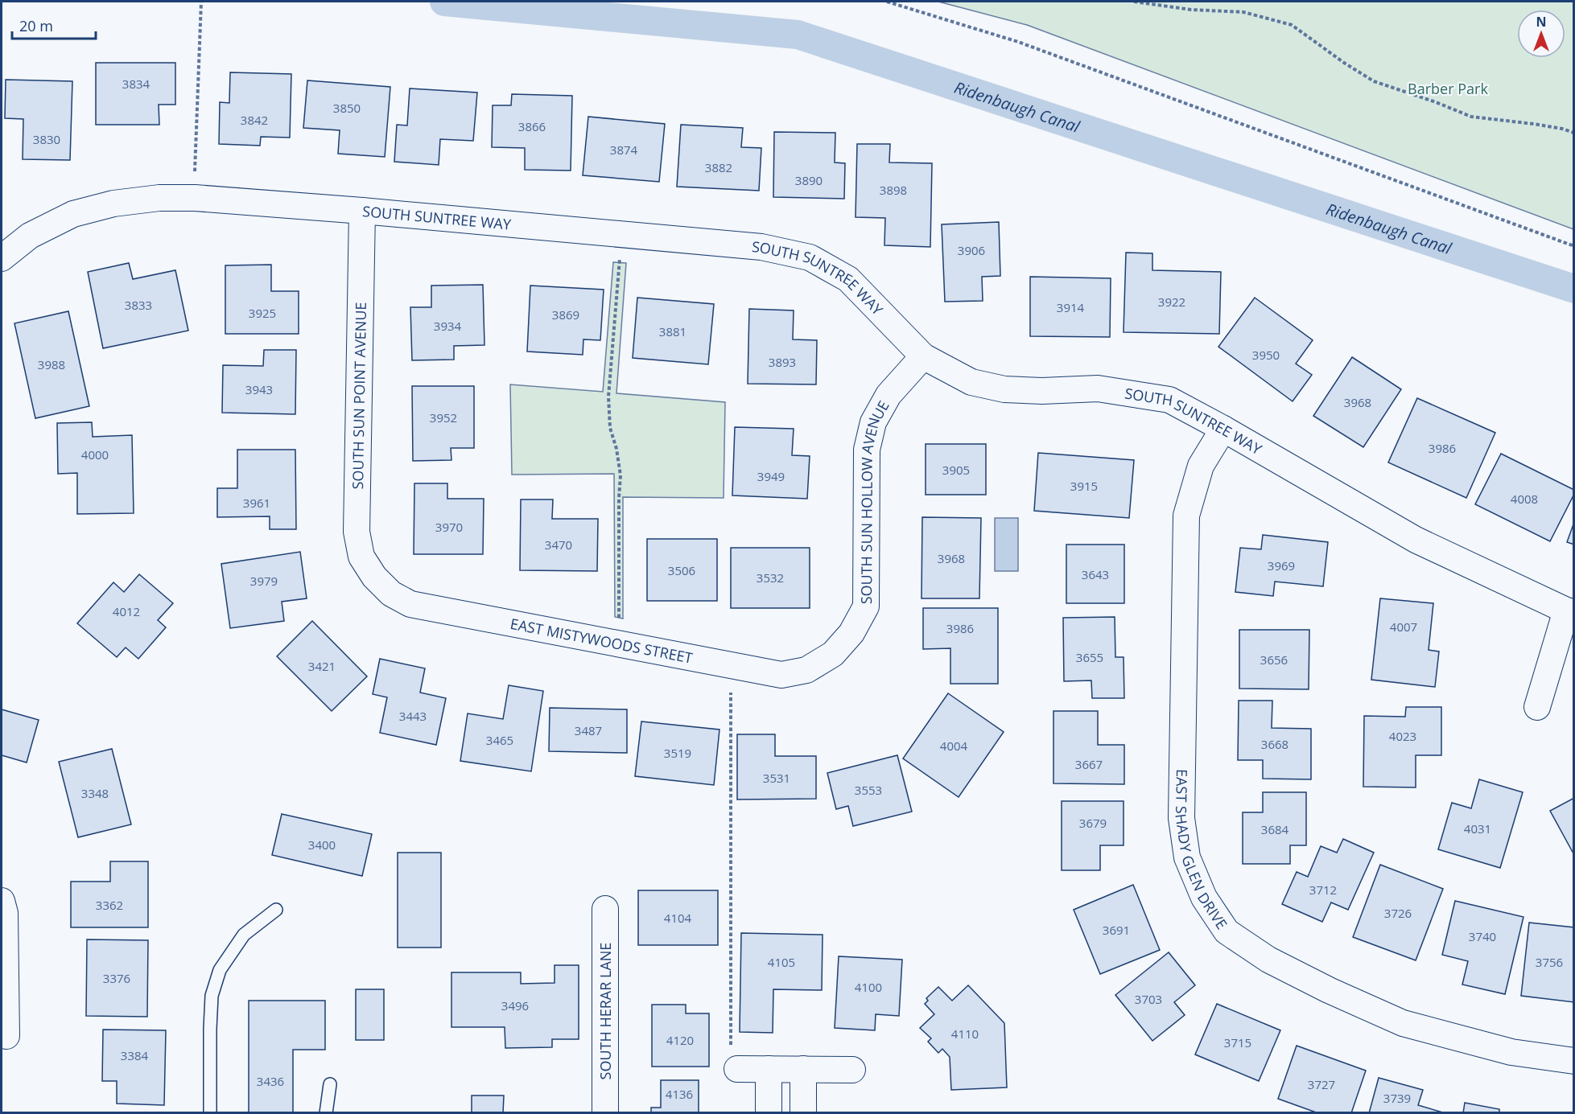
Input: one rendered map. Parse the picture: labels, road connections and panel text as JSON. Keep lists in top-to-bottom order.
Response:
{
  "streets": {
    "street": [
      "SOUTH SUNTREE WAY",
      "SOUTH SUN POINT AVENUE",
      "SOUTH SUN HOLLOW AVENUE",
      "EAST MISTYWOODS STREET",
      "EAST SHADY GLEN DRIVE",
      "SOUTH HERAR LANE"
    ]
  },
  "crossings": [
    ["SOUTH SUNTREE WAY", "SOUTH SUN POINT AVENUE"],
    ["SOUTH SUNTREE WAY", "SOUTH SUN HOLLOW AVENUE"],
    ["SOUTH SUNTREE WAY", "EAST SHADY GLEN DRIVE"],
    ["SOUTH SUN POINT AVENUE", "EAST MISTYWOODS STREET"],
    ["SOUTH SUN HOLLOW AVENUE", "EAST MISTYWOODS STREET"]
  ],
  "water": ["Ridenbaugh Canal"],
  "parks": ["Barber Park"],
  "house_numbers": [
    "3834",
    "3850",
    "3842",
    "3866",
    "3830",
    "3874",
    "3882",
    "3890",
    "3898",
    "3906",
    "3922",
    "3833",
    "3914",
    "3925",
    "3869",
    "3934",
    "3881",
    "3950",
    "3893",
    "3988",
    "3943",
    "3968",
    "3952",
    "3986",
    "4000",
    "3905",
    "3949",
    "3915",
    "4008",
    "3961",
    "3970",
    "3470",
    "3968",
    "3969",
    "3506",
    "3643",
    "3532",
    "3979",
    "4012",
    "4007",
    "3986",
    "3655",
    "3656",
    "3421",
    "3443",
    "3487",
    "4023",
    "3465",
    "3668",
    "4004",
    "3519",
    "3667",
    "3531",
    "3553",
    "3348",
    "3679",
    "4031",
    "3684",
    "3400",
    "3712",
    "3362",
    "3726",
    "4104",
    "3691",
    "3740",
    "4105",
    "3756",
    "3376",
    "4100",
    "3703",
    "3496",
    "4110",
    "4120",
    "3715",
    "3384",
    "3436",
    "3727",
    "4136",
    "3739"
  ],
  "scale_bar": "20 m",
  "north": "top"
}
